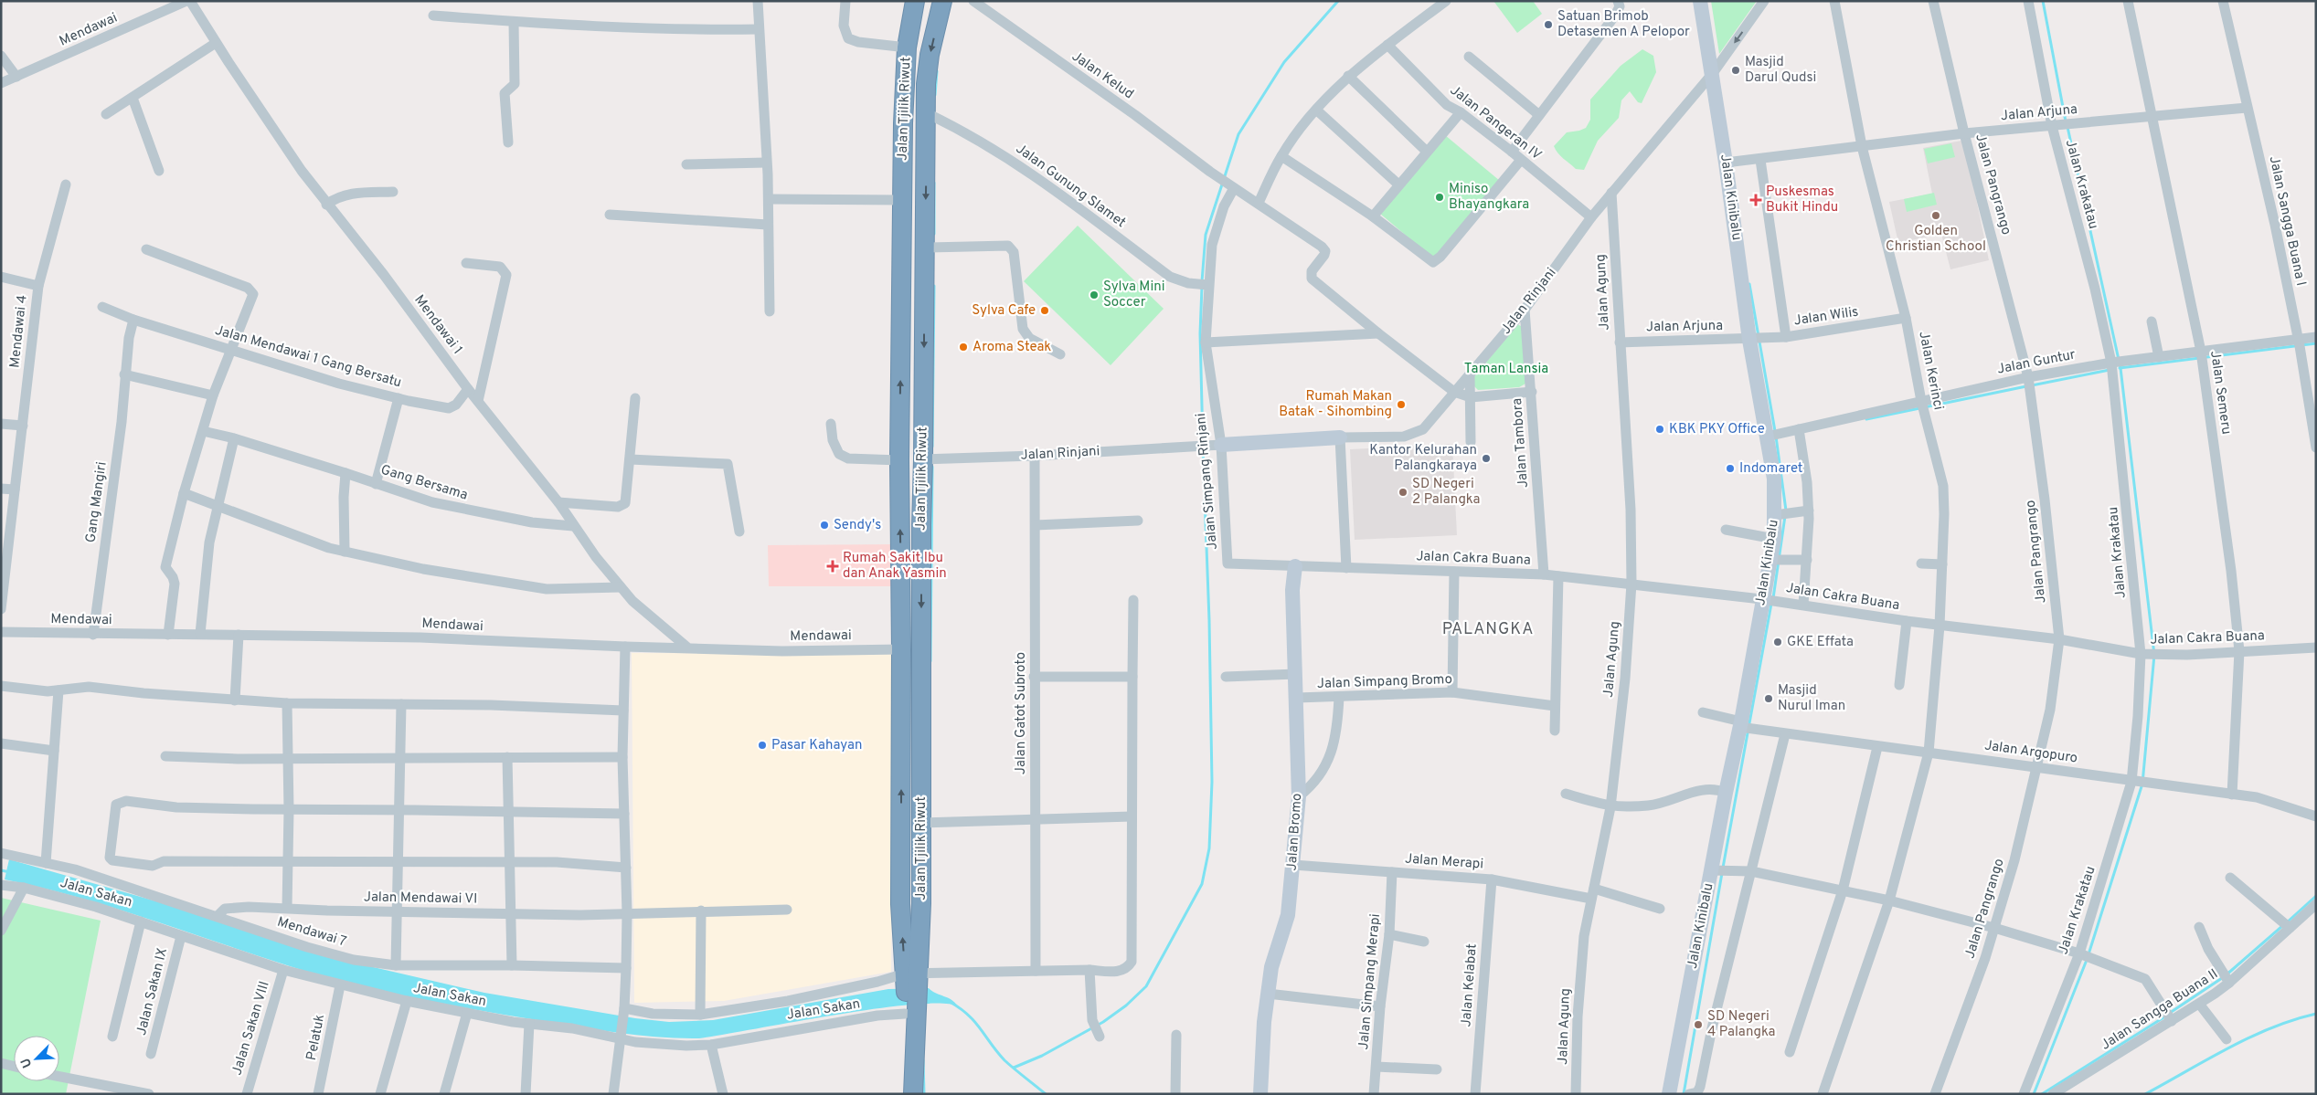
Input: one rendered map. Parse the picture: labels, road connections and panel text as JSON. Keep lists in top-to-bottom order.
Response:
{
  "streets": {
    "highway": ["Jalan Tjilik Riwut"],
    "street": [
      "Mendawai",
      "Jalan Kelud",
      "Jalan Arjuna",
      "Jalan Pangeran IV",
      "Jalan Pangrango",
      "Jalan Krakatau",
      "Jalan Gunung Slamet",
      "Jalan Kinibalu",
      "Jalan Sangga Buana I",
      "Jalan Agung",
      "Jalan Rinjani",
      "Jalan Wilis",
      "Mendawai 1",
      "Mendawai 4",
      "Jalan Mendawai 1 Gang Bersatu",
      "Jalan Guntur",
      "Jalan Kerinci",
      "Jalan Semeru",
      "Jalan Tambora",
      "Jalan Simpang Rinjani",
      "Gang Bersama",
      "Gang Mangiri",
      "Jalan Cakra Buana",
      "Jalan Simpang Bromo",
      "Jalan Gatot Subroto",
      "Jalan Argopuro",
      "Jalan Bromo",
      "Jalan Merapi",
      "Jalan Sakan",
      "Jalan Mendawai VI",
      "Mendawai 7",
      "Jalan Simpang Merapi",
      "Jalan Kelabat",
      "Jalan Sakan IX",
      "Jalan Sangga Buana II",
      "Jalan Sakan VIII",
      "Pelatuk"
    ]
  },
  "crossings": [
    ["Mendawai", "Jalan Tjilik Riwut"],
    ["Mendawai", "Mendawai 1"],
    ["Mendawai", "Gang Mangiri"],
    ["Jalan Kelud", "Jalan Simpang Rinjani"],
    ["Jalan Tjilik Riwut", "Jalan Gunung Slamet"],
    ["Jalan Tjilik Riwut", "Jalan Rinjani"],
    ["Jalan Tjilik Riwut", "Jalan Sakan"],
    ["Jalan Arjuna", "Jalan Pangrango"],
    ["Jalan Arjuna", "Jalan Krakatau"],
    ["Jalan Arjuna", "Jalan Kinibalu"],
    ["Jalan Arjuna", "Jalan Sangga Buana I"],
    ["Jalan Arjuna", "Jalan Agung"],
    ["Jalan Arjuna", "Jalan Wilis"],
    ["Jalan Arjuna", "Jalan Kerinci"],
    ["Jalan Arjuna", "Jalan Semeru"],
    ["Jalan Pangeran IV", "Jalan Rinjani"],
    ["Jalan Pangrango", "Jalan Guntur"],
    ["Jalan Pangrango", "Jalan Cakra Buana"],
    ["Jalan Pangrango", "Jalan Argopuro"],
    ["Jalan Krakatau", "Jalan Guntur"],
    ["Jalan Krakatau", "Jalan Cakra Buana"],
    ["Jalan Krakatau", "Jalan Argopuro"],
    ["Jalan Gunung Slamet", "Jalan Simpang Rinjani"],
    ["Jalan Kinibalu", "Jalan Rinjani"],
    ["Jalan Kinibalu", "Jalan Wilis"],
    ["Jalan Kinibalu", "Jalan Guntur"],
    ["Jalan Kinibalu", "Jalan Cakra Buana"],
    ["Jalan Kinibalu", "Jalan Argopuro"],
    ["Jalan Sangga Buana I", "Jalan Guntur"],
    ["Jalan Agung", "Jalan Rinjani"],
    ["Jalan Agung", "Jalan Cakra Buana"],
    ["Jalan Agung", "Jalan Merapi"],
    ["Jalan Rinjani", "Jalan Tambora"],
    ["Jalan Rinjani", "Jalan Simpang Rinjani"],
    ["Jalan Rinjani", "Jalan Gatot Subroto"],
    ["Jalan Wilis", "Jalan Kerinci"],
    ["Mendawai 1", "Jalan Mendawai 1 Gang Bersatu"],
    ["Mendawai 1", "Gang Bersama"],
    ["Jalan Mendawai 1 Gang Bersatu", "Gang Mangiri"],
    ["Jalan Guntur", "Jalan Kerinci"],
    ["Jalan Guntur", "Jalan Semeru"],
    ["Jalan Kerinci", "Jalan Cakra Buana"],
    ["Jalan Kerinci", "Jalan Argopuro"],
    ["Jalan Semeru", "Jalan Cakra Buana"],
    ["Jalan Semeru", "Jalan Argopuro"],
    ["Jalan Tambora", "Jalan Cakra Buana"],
    ["Jalan Simpang Rinjani", "Jalan Cakra Buana"],
    ["Jalan Cakra Buana", "Jalan Bromo"],
    ["Jalan Simpang Bromo", "Jalan Bromo"],
    ["Jalan Bromo", "Jalan Merapi"],
    ["Jalan Merapi", "Jalan Simpang Merapi"],
    ["Jalan Merapi", "Jalan Kelabat"],
    ["Jalan Sakan", "Jalan Sakan IX"],
    ["Jalan Sakan", "Jalan Sakan VIII"],
    ["Jalan Sakan", "Pelatuk"],
    ["Jalan Mendawai VI", "Mendawai 7"]
  ],
  "districts": ["PALANGKA"],
  "parks": ["Taman Lansia"],
  "places": {
    "other": [
      "Satuan Brimob Detasemen A Pelopor",
      "Masjid Darul Qudsi",
      "Miniso Bhayangkara",
      "Golden Christian School",
      "Sylva Mini Soccer",
      "Sylva Cafe",
      "Aroma Steak",
      "Rumah Makan Batak - Sihombing",
      "KBK PKY Office",
      "Kantor Kelurahan Palangkaraya",
      "Indomaret",
      "SD Negeri 2 Palangka",
      "Sendy's",
      "GKE Effata",
      "Masjid Nurul Iman",
      "Pasar Kahayan",
      "SD Negeri 4 Palangka"
    ],
    "health": ["Puskesmas Bukit Hindu", "Rumah Sakit Ibu dan Anak Yasmin"]
  },
  "north": "bottom left"
}
